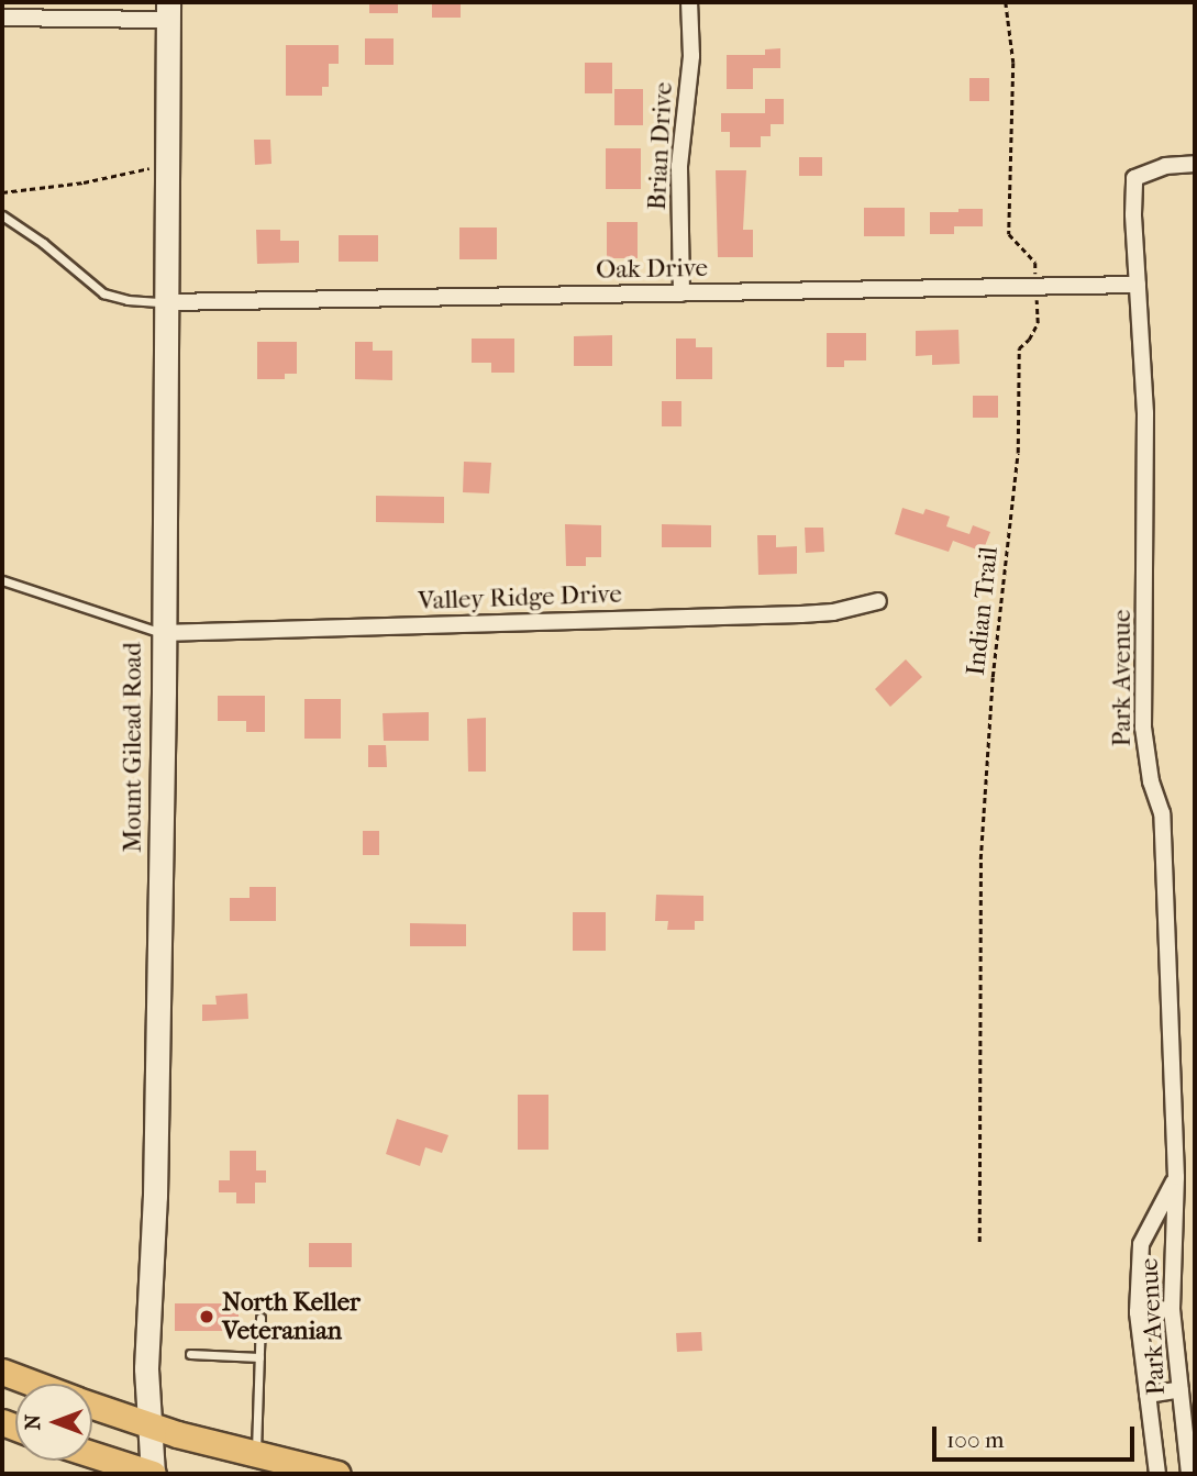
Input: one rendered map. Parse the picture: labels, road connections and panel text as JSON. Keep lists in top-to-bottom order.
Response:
{
  "streets": {
    "main road": ["Mount Gilead Road"],
    "street": [
      "Brian Drive",
      "Oak Drive",
      "Valley Ridge Drive",
      "Park Avenue"
    ],
    "path": ["Indian Trail"]
  },
  "crossings": [
    ["Brian Drive", "Oak Drive"],
    ["Oak Drive", "Indian Trail"],
    ["Oak Drive", "Park Avenue"],
    ["Oak Drive", "Mount Gilead Road"],
    ["Valley Ridge Drive", "Mount Gilead Road"]
  ],
  "places": ["North Keller Veteranian"],
  "scale_bar": "100 m",
  "north": "left"
}
